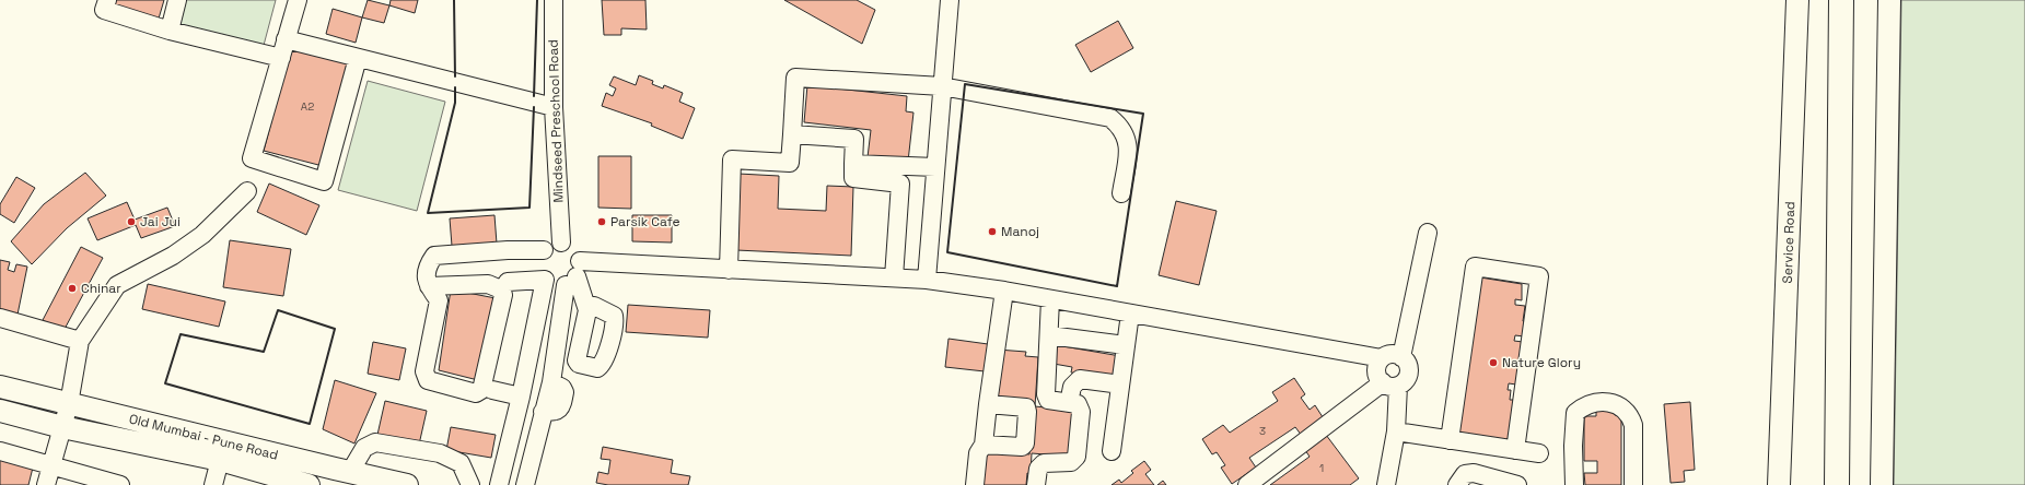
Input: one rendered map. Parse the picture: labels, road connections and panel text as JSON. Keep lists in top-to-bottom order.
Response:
{
  "streets": {
    "main road": ["Service Road", "Old Mumbai - Pune Road"],
    "street": ["Mindseed Preschool Road"]
  },
  "places": [
    "Jai Jui",
    "Parsik Cafe",
    "Manoj",
    "Chinar",
    "Nature Glory"
  ],
  "house_numbers": ["A2", "3", "1"]
}
